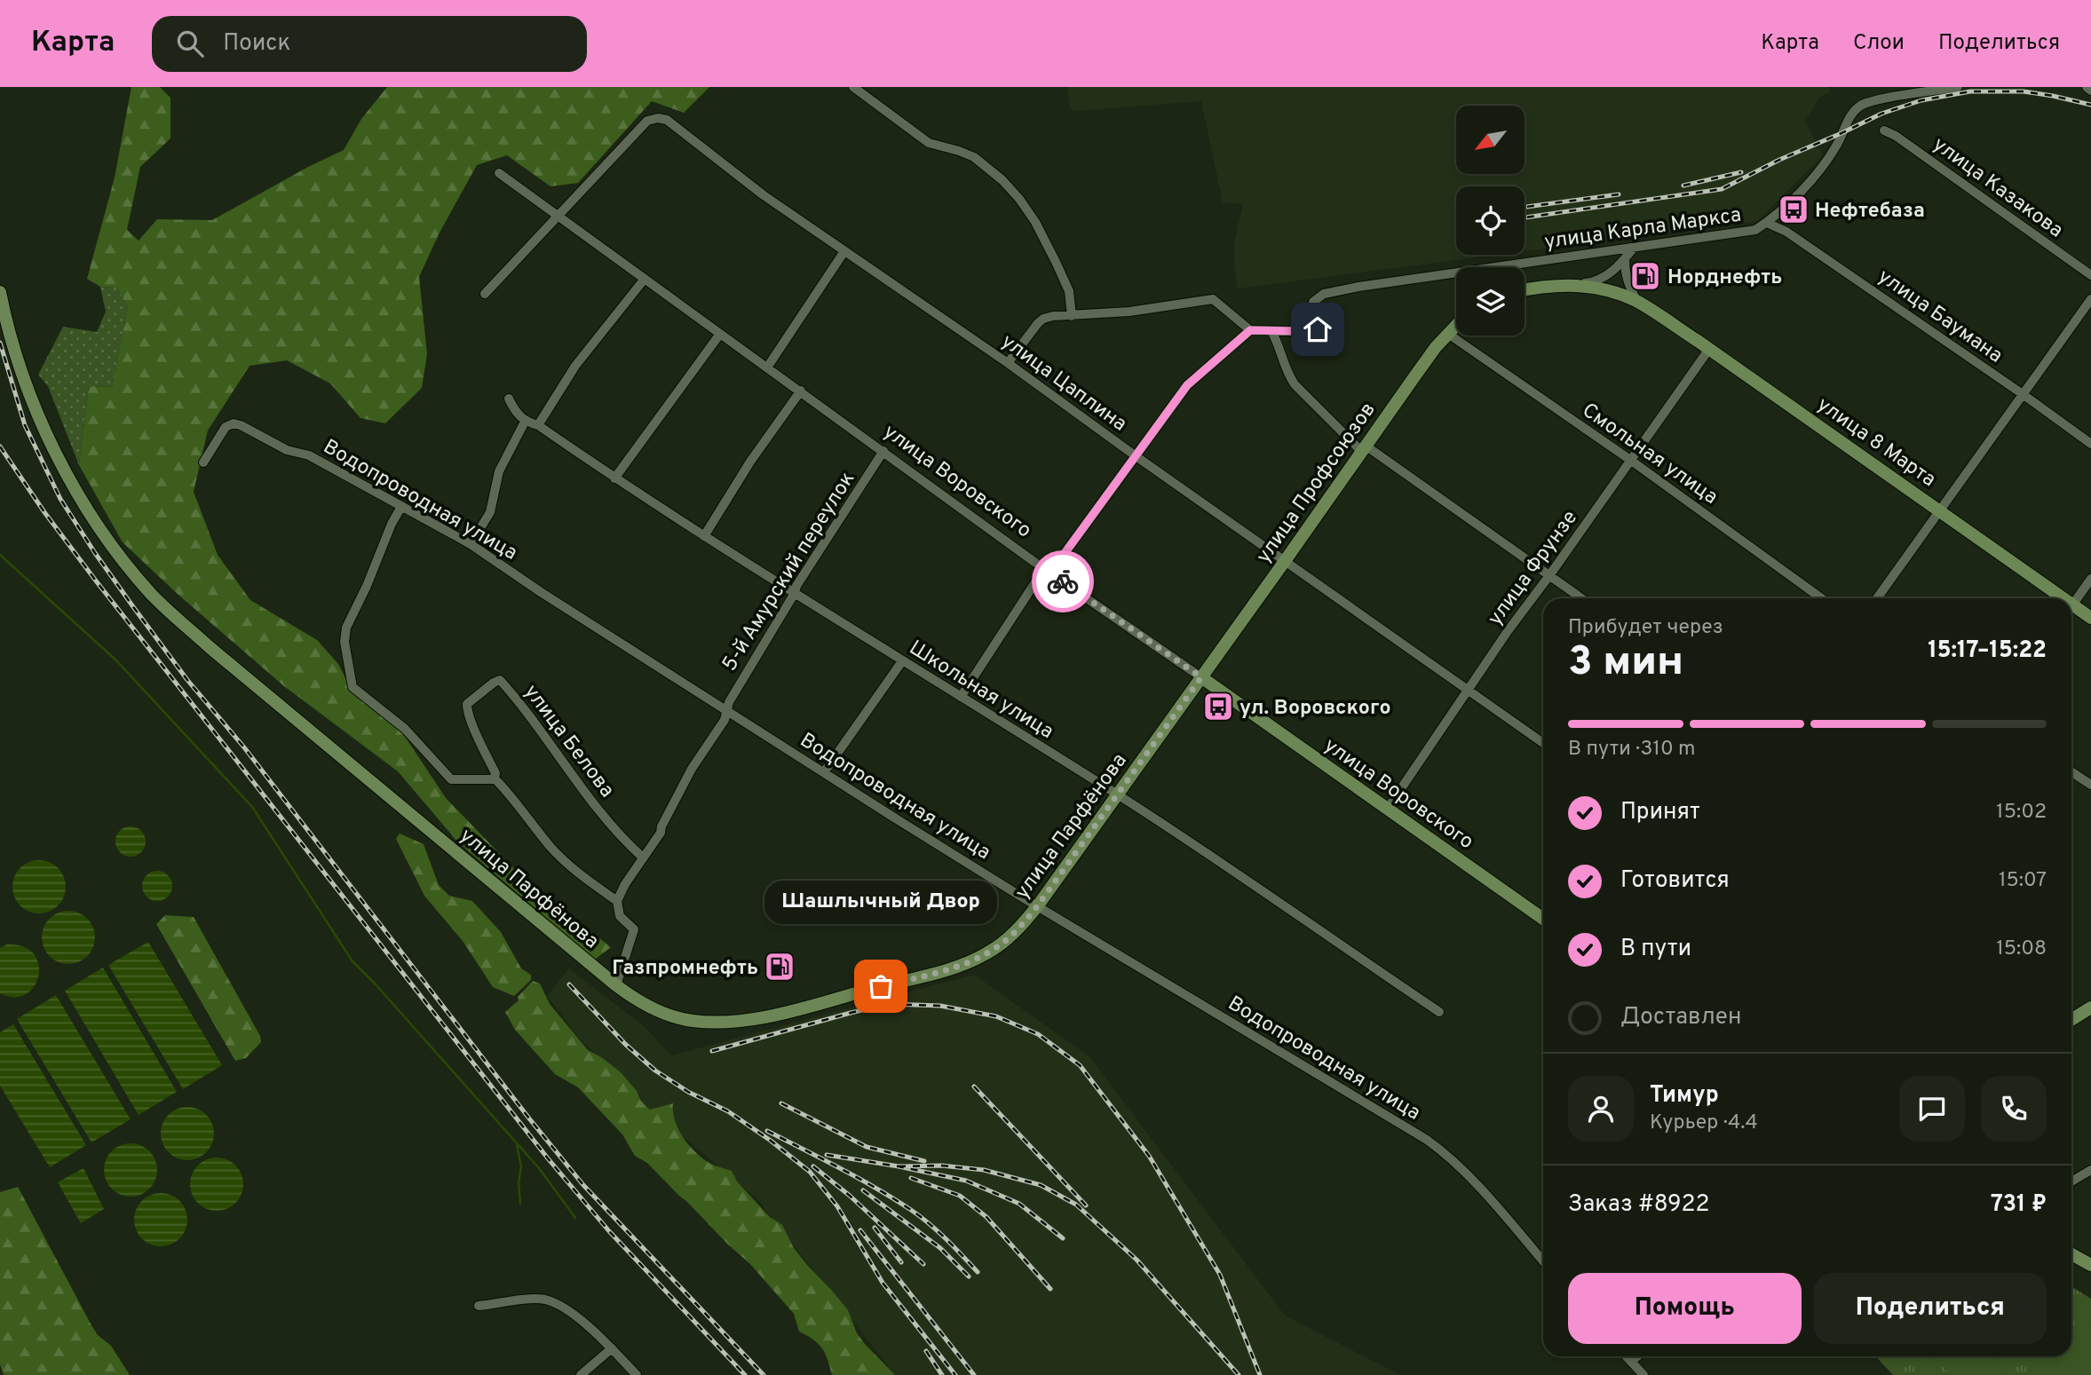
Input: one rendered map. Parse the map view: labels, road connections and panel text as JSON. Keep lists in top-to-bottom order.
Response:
{
  "streets": {
    "main road": [
      "улица 8 Марта",
      "улица Воровского",
      "улица Профсоюзов",
      "улица Парфёнова"
    ],
    "street": [
      "улица Казакова",
      "улица Карла Маркса",
      "улица Баумана",
      "улица Цаплина",
      "Смольная улица",
      "Водопроводная улица",
      "улица Фрунзе",
      "5-й Амурский переулок",
      "Школьная улица",
      "улица Белова"
    ]
  },
  "crossings": [
    ["улица Карла Маркса", "улица Баумана"],
    ["улица Цаплина", "улица Воровского"],
    ["улица Цаплина", "улица Профсоюзов"],
    ["улица Цаплина", "улица Фрунзе"],
    ["улица 8 Марта", "улица Фрунзе"],
    ["Смольная улица", "улица Профсоюзов"],
    ["Смольная улица", "улица Фрунзе"],
    ["улица Воровского", "улица Профсоюзов"],
    ["улица Воровского", "улица Фрунзе"],
    ["улица Воровского", "5-й Амурский переулок"],
    ["улица Воровского", "улица Парфёнова"],
    ["улица Профсоюзов", "улица Парфёнова"],
    ["Водопроводная улица", "5-й Амурский переулок"],
    ["Водопроводная улица", "улица Парфёнова"],
    ["5-й Амурский переулок", "Школьная улица"],
    ["5-й Амурский переулок", "улица Белова"],
    ["Школьная улица", "улица Парфёнова"]
  ],
  "places": {
    "bus stop": ["Нефтебаза", "ул. Воровского"],
    "fuel station": ["Норднефть", "Газпромнефть"],
    "other": ["Шашлычный Двор"]
  },
  "north": "bottom left",
  "page": {
    "header": "Карта",
    "search": "Поиск",
    "nav": ["Карта", "Слои", "Поделиться"],
    "heading": ["3 мин", "Прибудет через", "15:17–15:22"],
    "panel": [
      "Тимур",
      "Курьер · 4.4",
      "Заказ #8922",
      "731 ₽"
    ],
    "bar": "В пути · 310 m",
    "list": [
      ["Принят", "15:02"],
      ["Готовится", "15:07"],
      ["В пути", "15:08"],
      "Доставлен"
    ],
    "bubble": "Шашлычный Двор",
    "buttons": ["Помощь", "Поделиться"]
  }
}
